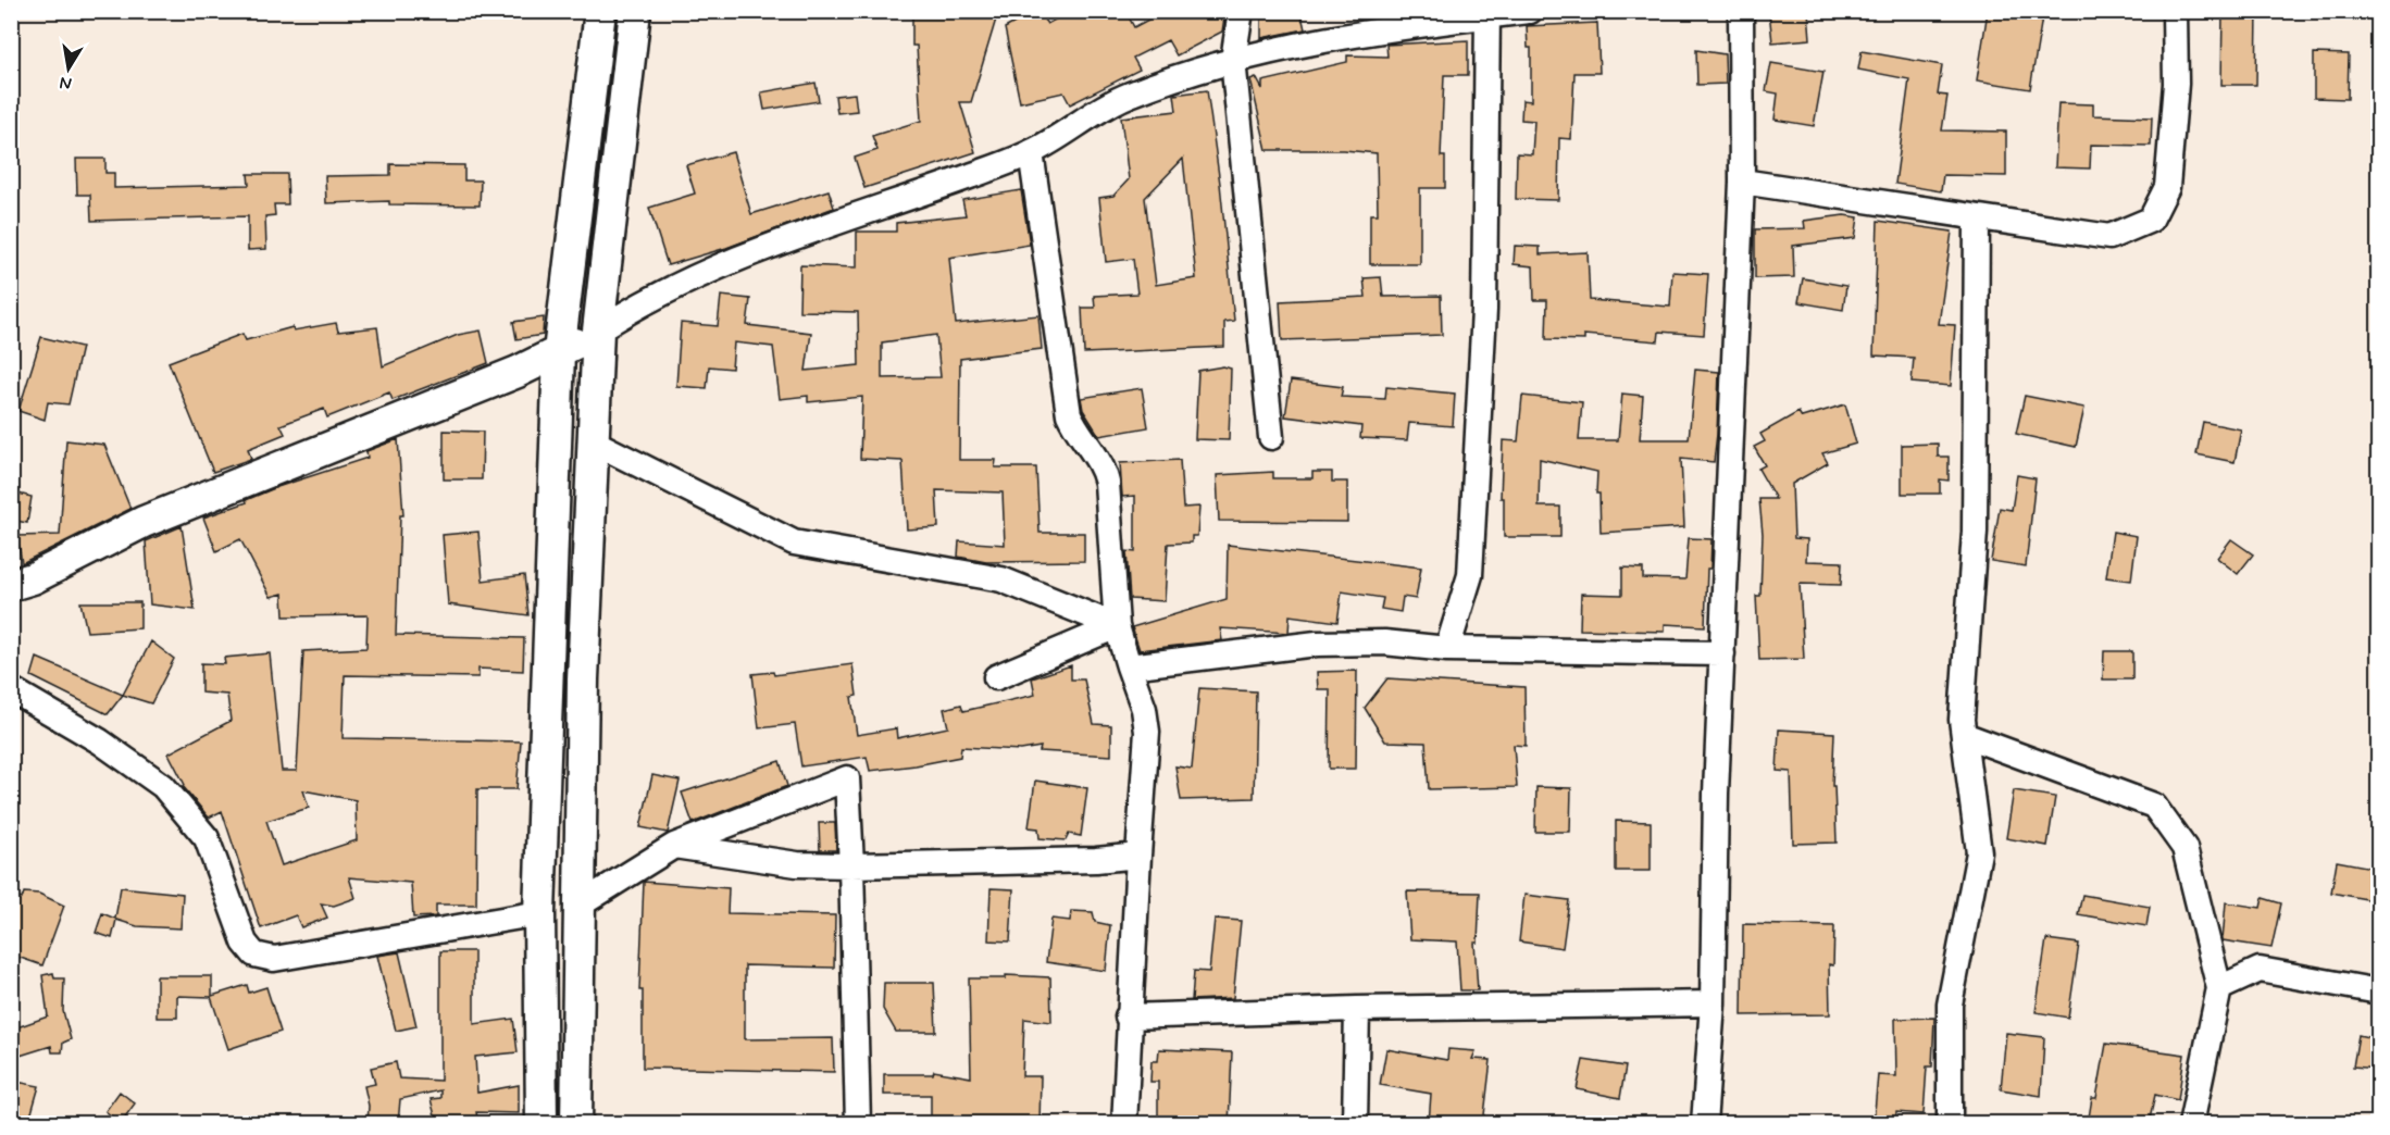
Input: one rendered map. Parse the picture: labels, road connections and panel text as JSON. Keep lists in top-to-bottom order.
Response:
{
  "north": "bottom"
}
